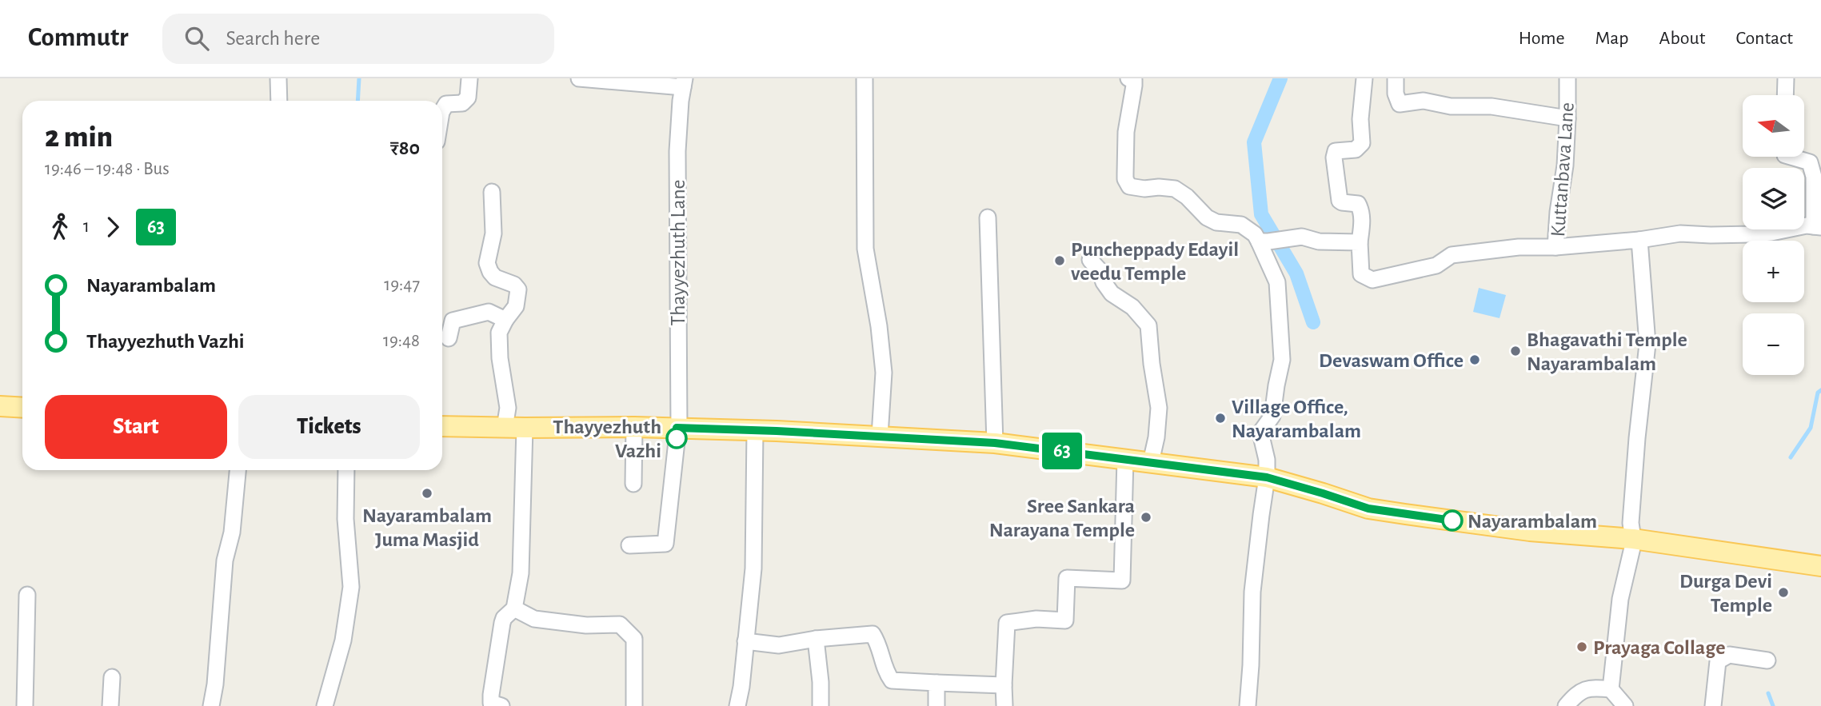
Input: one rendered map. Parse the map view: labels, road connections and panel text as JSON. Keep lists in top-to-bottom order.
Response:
{
  "streets": {
    "street": ["Kuttanbava Lane", "Thayyezhuth Lane"]
  },
  "places": [
    "Puncheppady Edayil veedu Temple",
    "Bhagavathi Temple Nayarambalam",
    "Devaswam Office",
    "Village Office, Nayarambalam",
    "Thayyezhuth Vazhi",
    "Nayarambalam Juma Masjid",
    "Sree Sankara Narayana Temple",
    "Nayarambalam",
    "Durga Devi Temple",
    "Prayaga Collage"
  ],
  "lines": ["bus line 63"],
  "north": "left",
  "page": {
    "header": "Commutr",
    "search": "Search here",
    "nav": [
      "Home",
      "Map",
      "About",
      "Contact"
    ],
    "on_map": "63",
    "map_buttons": ["+", "−"],
    "heading": ["2 min", "19:46 – 19:48 · Bus", "₹80"],
    "legs": ["1", "63"],
    "list": [
      {
        "name": "Nayarambalam",
        "value": "19:47"
      },
      {
        "name": "Thayyezhuth Vazhi",
        "value": "19:48"
      }
    ],
    "buttons": ["Start", "Tickets"]
  }
}
